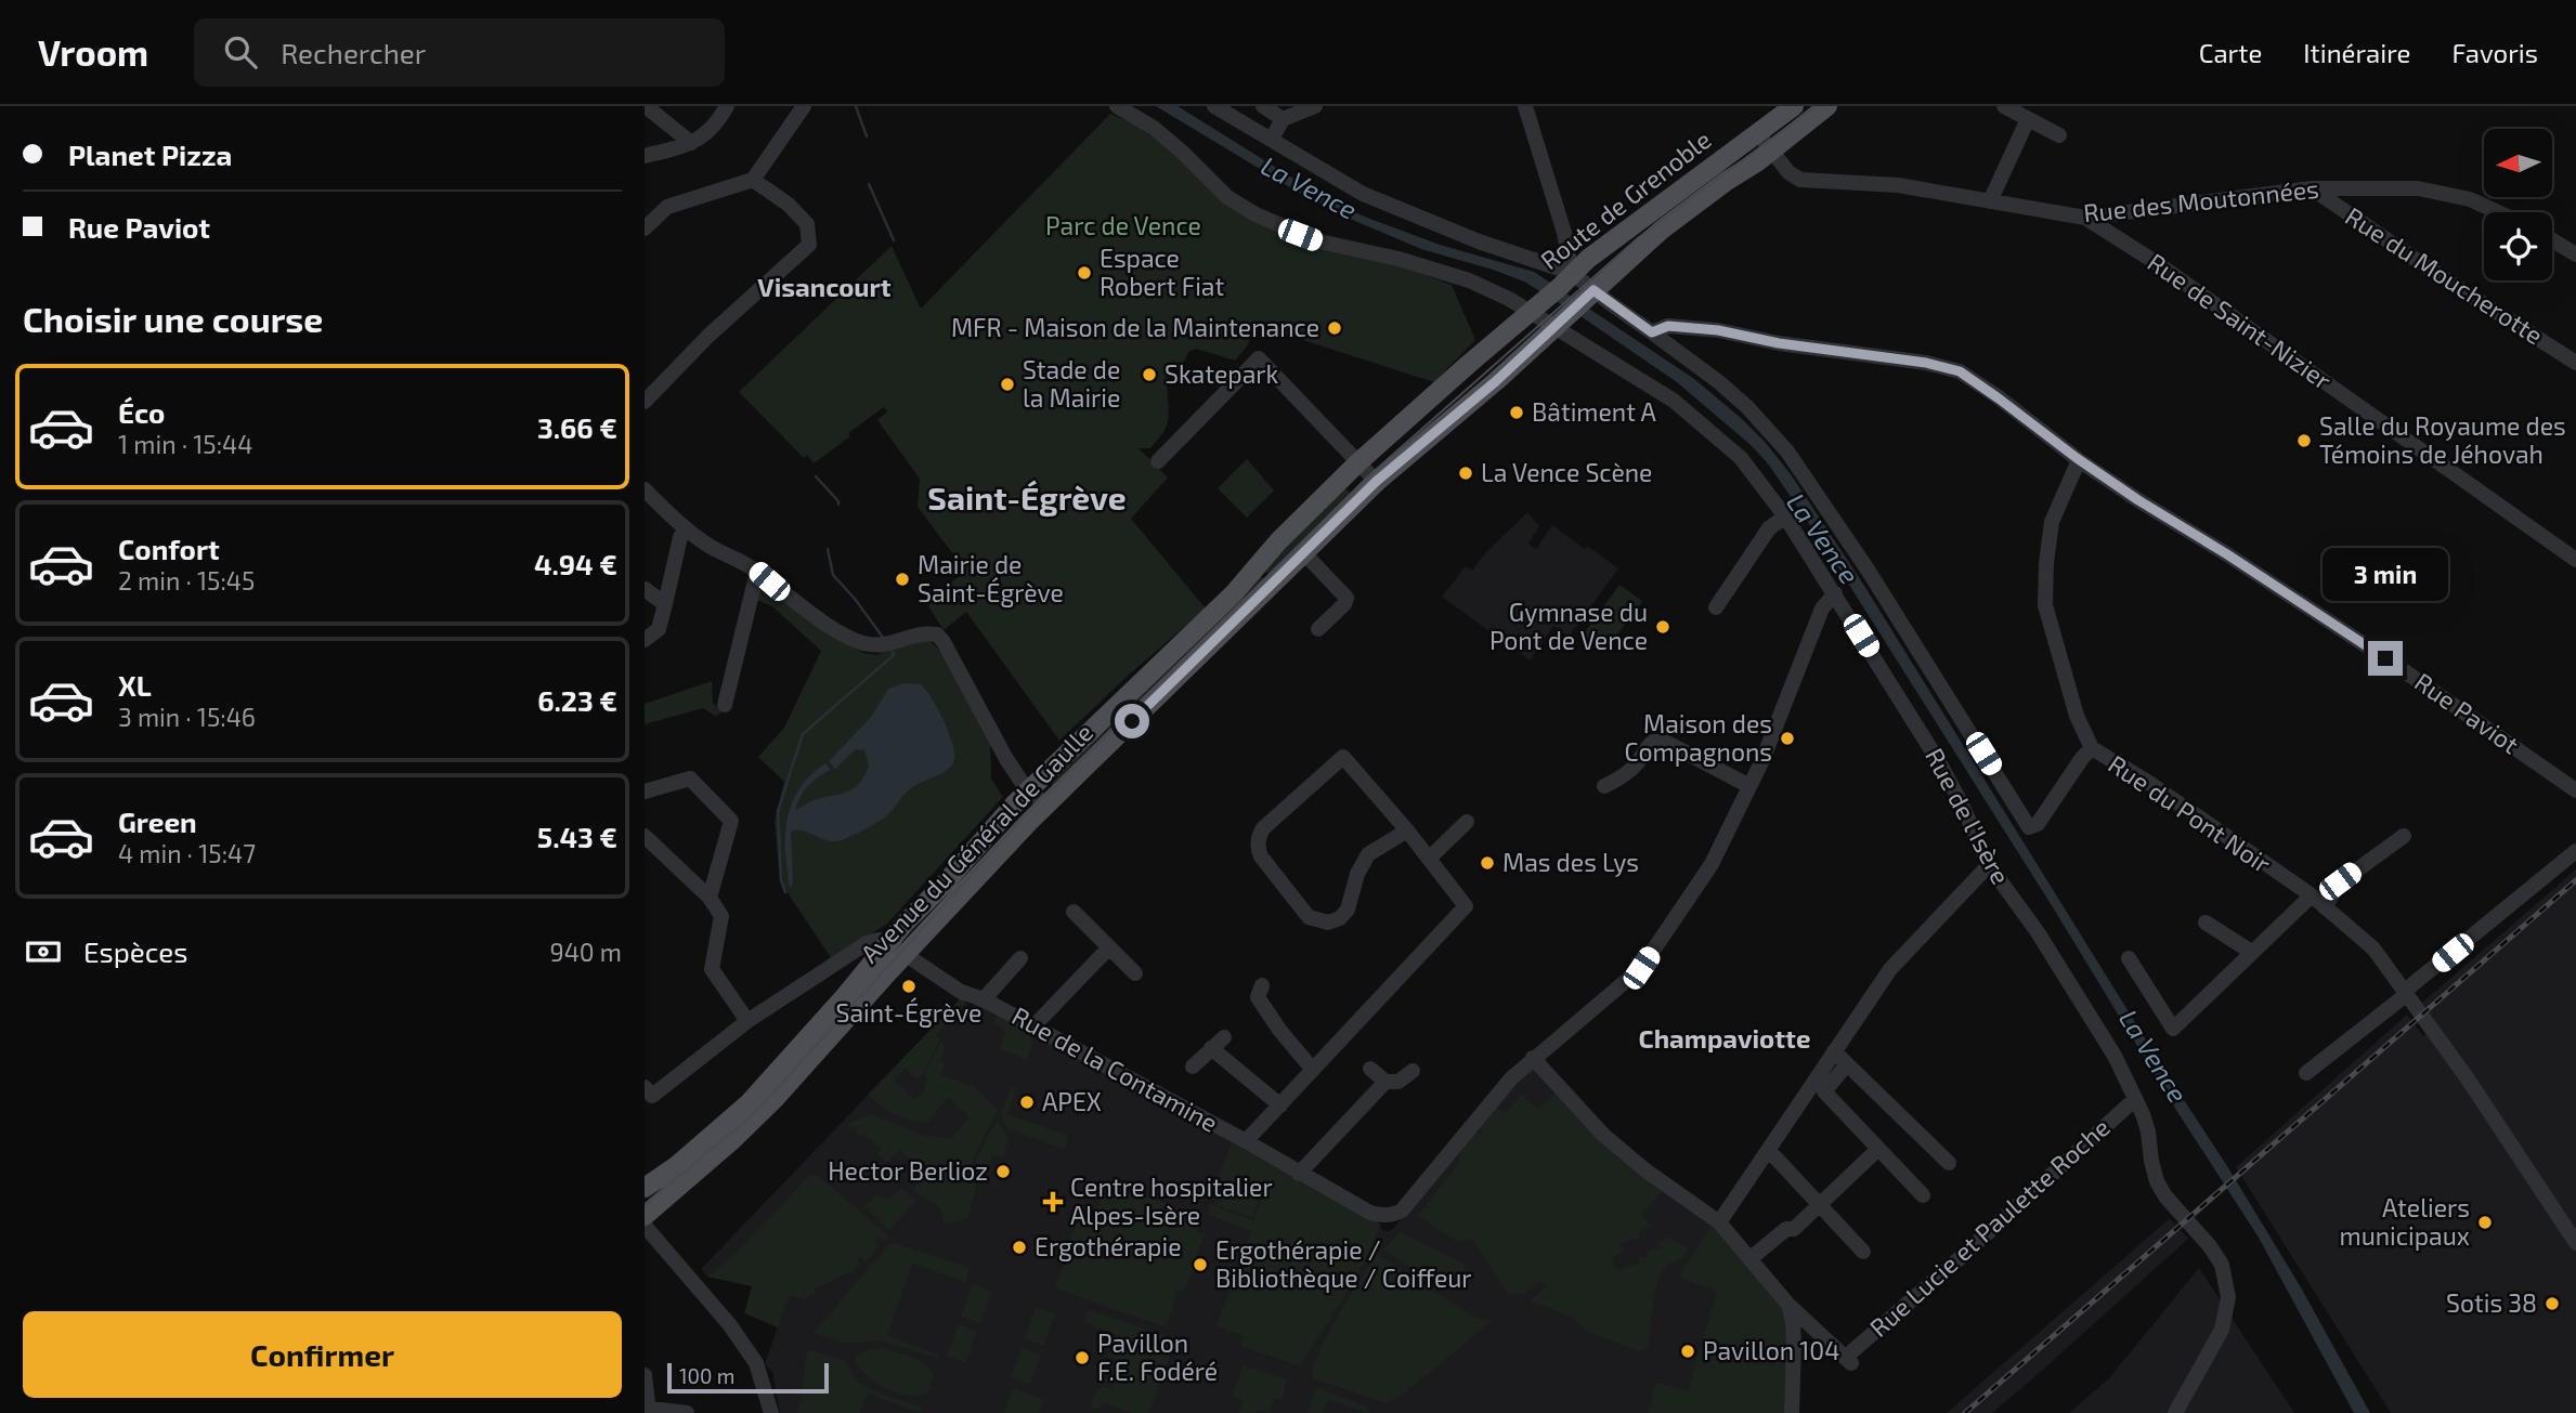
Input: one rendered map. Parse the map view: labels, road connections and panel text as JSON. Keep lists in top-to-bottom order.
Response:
{
  "streets": {
    "main road": ["Route de Grenoble", "Avenue du Général de Gaulle"],
    "street": [
      "Rue des Moutonnées",
      "Rue du Moucherotte",
      "Rue de Saint-Nizier",
      "Rue Paviot",
      "Rue du Pont Noir",
      "Rue de l'Isère",
      "Rue de la Contamine",
      "Rue Lucie et Paulette Roche"
    ]
  },
  "crossings": [
    ["Route de Grenoble", "Rue des Moutonnées"],
    ["Route de Grenoble", "Rue de l'Isère"],
    ["Route de Grenoble", "Avenue du Général de Gaulle"],
    ["Rue des Moutonnées", "Rue du Moucherotte"],
    ["Rue des Moutonnées", "Rue de Saint-Nizier"],
    ["Rue Paviot", "Rue du Pont Noir"],
    ["Rue de l'Isère", "Avenue du Général de Gaulle"],
    ["Rue de l'Isère", "Rue Lucie et Paulette Roche"],
    ["Avenue du Général de Gaulle", "Rue de la Contamine"]
  ],
  "districts": ["Visancourt", "Saint-Égrève", "Champaviotte"],
  "water": ["La Vence"],
  "parks": ["Parc de Vence"],
  "places": {
    "other": [
      "Espace Robert Fiat",
      "MFR - Maison de la Maintenance",
      "Skatepark",
      "Stade de la Mairie",
      "Bâtiment A",
      "Salle du Royaume des Témoins de Jéhovah",
      "La Vence Scène",
      "Mairie de Saint-Égrève",
      "Gymnase du Pont de Vence",
      "Maison des Compagnons",
      "Mas des Lys",
      "Saint-Égrève",
      "APEX",
      "Hector Berlioz",
      "Ateliers municipaux",
      "Ergothérapie",
      "Ergothérapie / Bibliothèque / Coiffeur",
      "Sotis 38",
      "Pavillon 104",
      "Pavillon F.E. Fodéré"
    ],
    "health": ["Centre hospitalier Alpes-Isère"]
  },
  "scale_bar": "100 m",
  "north": "left",
  "page": {
    "header": "Vroom",
    "search": "Rechercher",
    "nav": ["Carte", "Itinéraire", "Favoris"],
    "banner": ["Planet Pizza", "Rue Paviot"],
    "heading": "Choisir une course",
    "list": [
      {
        "name": "Éco",
        "note": "1 min · 15:44",
        "value": "3.66 €"
      },
      {
        "name": "Confort",
        "note": "2 min · 15:45",
        "value": "4.94 €"
      },
      {
        "name": "XL",
        "note": "3 min · 15:46",
        "value": "6.23 €"
      },
      {
        "name": "Green",
        "note": "4 min · 15:47",
        "value": "5.43 €"
      }
    ],
    "bubble": "3 min",
    "pay": ["Espèces", "940 m"],
    "buttons": "Confirmer",
    "scale": "100 m"
  }
}
